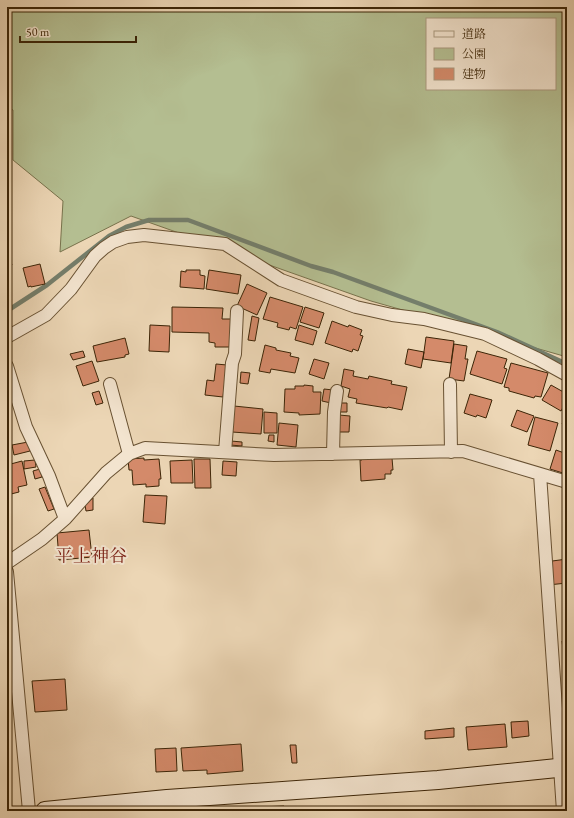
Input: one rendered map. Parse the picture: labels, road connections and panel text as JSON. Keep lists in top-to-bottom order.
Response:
{
  "districts": ["平上神谷"],
  "legend": ["道路", "公園", "建物"],
  "scale_bar": "50 m"
}
